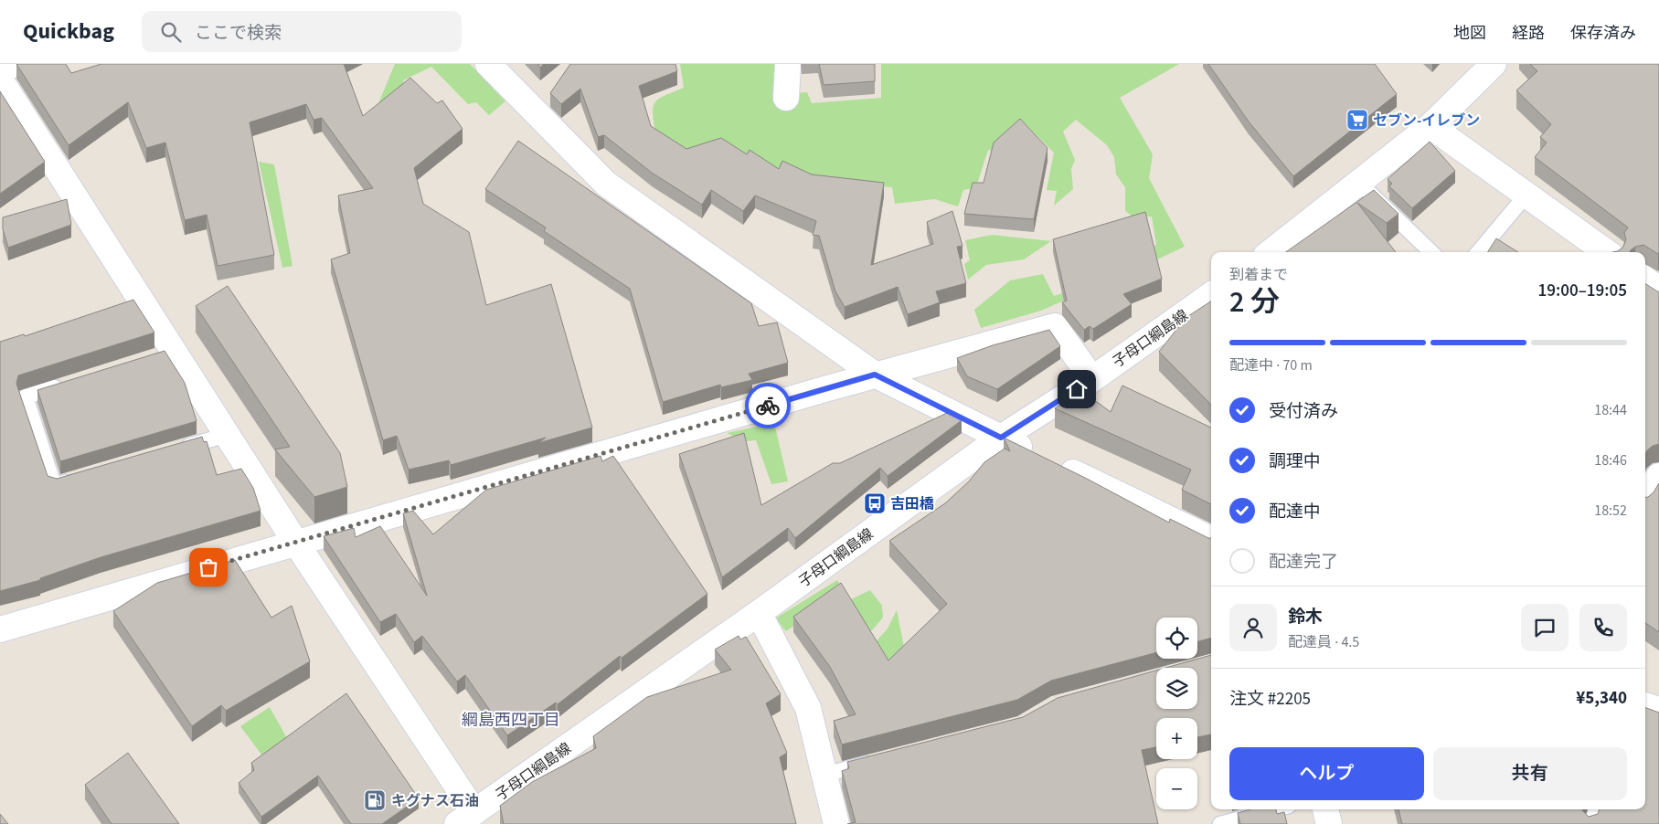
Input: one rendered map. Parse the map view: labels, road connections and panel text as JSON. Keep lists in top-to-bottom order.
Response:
{
  "streets": {
    "street": ["子母口綱島線"]
  },
  "districts": ["綱島西四丁目"],
  "places": {
    "supermarket": ["セブン-イレブン"],
    "bus stop": ["吉田橋"],
    "fuel station": ["キグナス石油"]
  },
  "page": {
    "header": "Quickbag",
    "search": "ここで検索",
    "nav": ["地図", "経路", "保存済み"],
    "heading": ["2 分", "到着まで", "19:00–19:05"],
    "panel": [
      "鈴木",
      "配達員 · 4.5",
      "注文 #2205",
      "¥5,340"
    ],
    "bar": "配達中 · 70 m",
    "list": [
      ["受付済み", "18:44"],
      ["調理中", "18:46"],
      ["配達中", "18:52"],
      "配達完了"
    ],
    "map_buttons": ["+", "−"],
    "buttons": ["ヘルプ", "共有"]
  }
}
